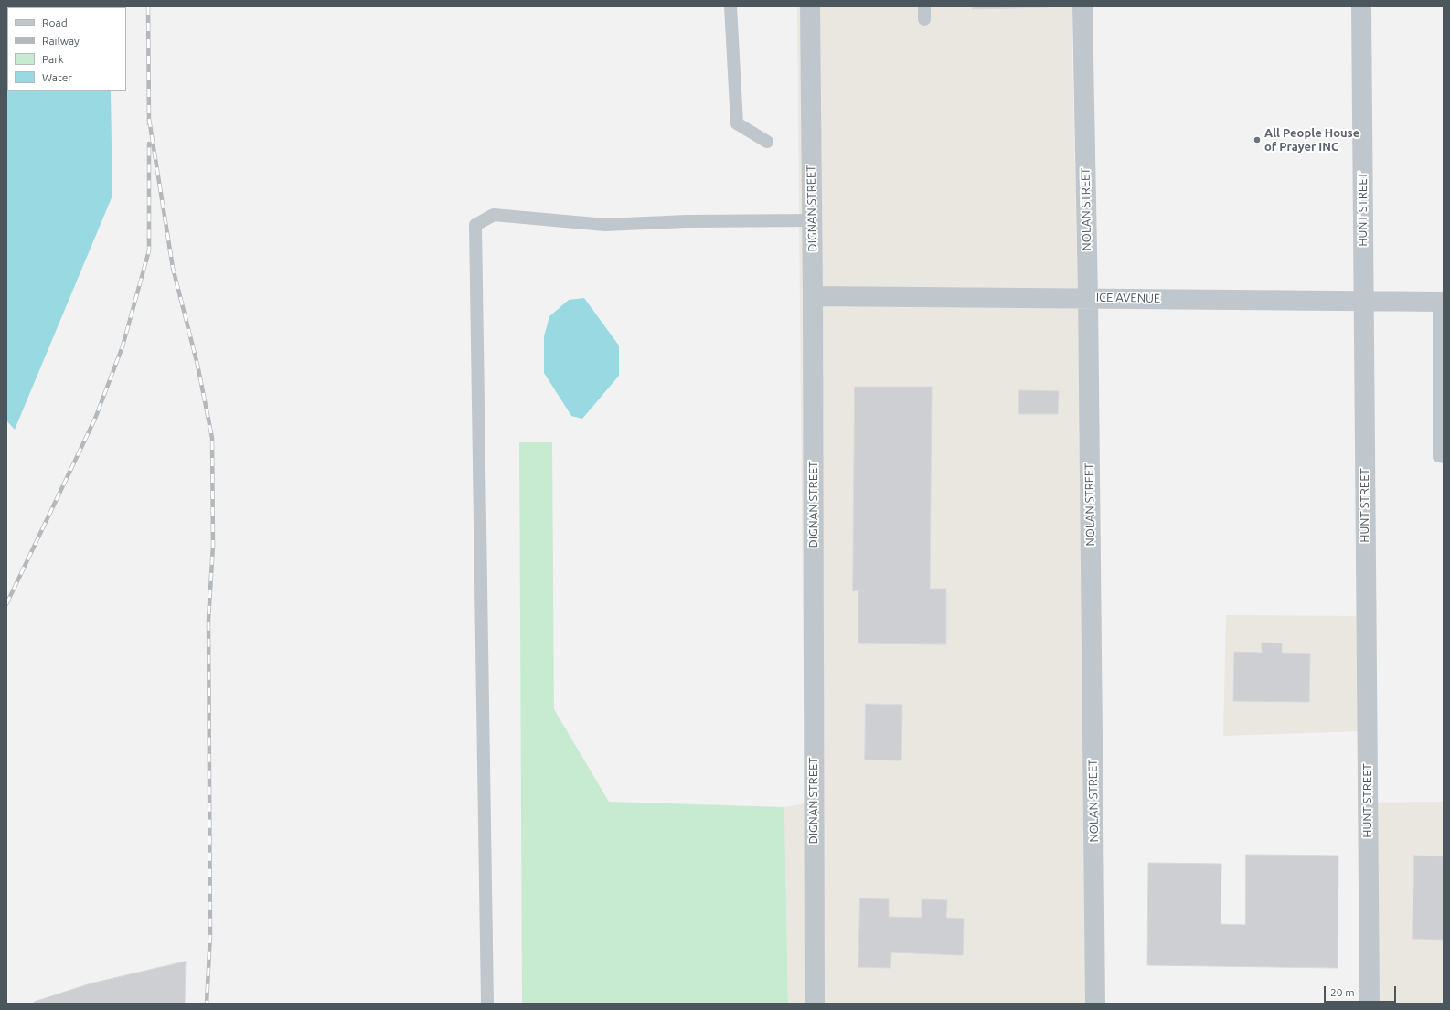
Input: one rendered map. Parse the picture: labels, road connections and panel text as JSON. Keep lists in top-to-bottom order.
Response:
{
  "streets": {
    "street": [
      "DIGNAN STREET",
      "NOLAN STREET",
      "HUNT STREET",
      "ICE AVENUE"
    ]
  },
  "crossings": [
    ["DIGNAN STREET", "ICE AVENUE"],
    ["NOLAN STREET", "ICE AVENUE"],
    ["HUNT STREET", "ICE AVENUE"]
  ],
  "places": ["All People House of Prayer INC"],
  "legend": [
    "Road",
    "Railway",
    "Park",
    "Water"
  ],
  "scale_bar": "20 m"
}
